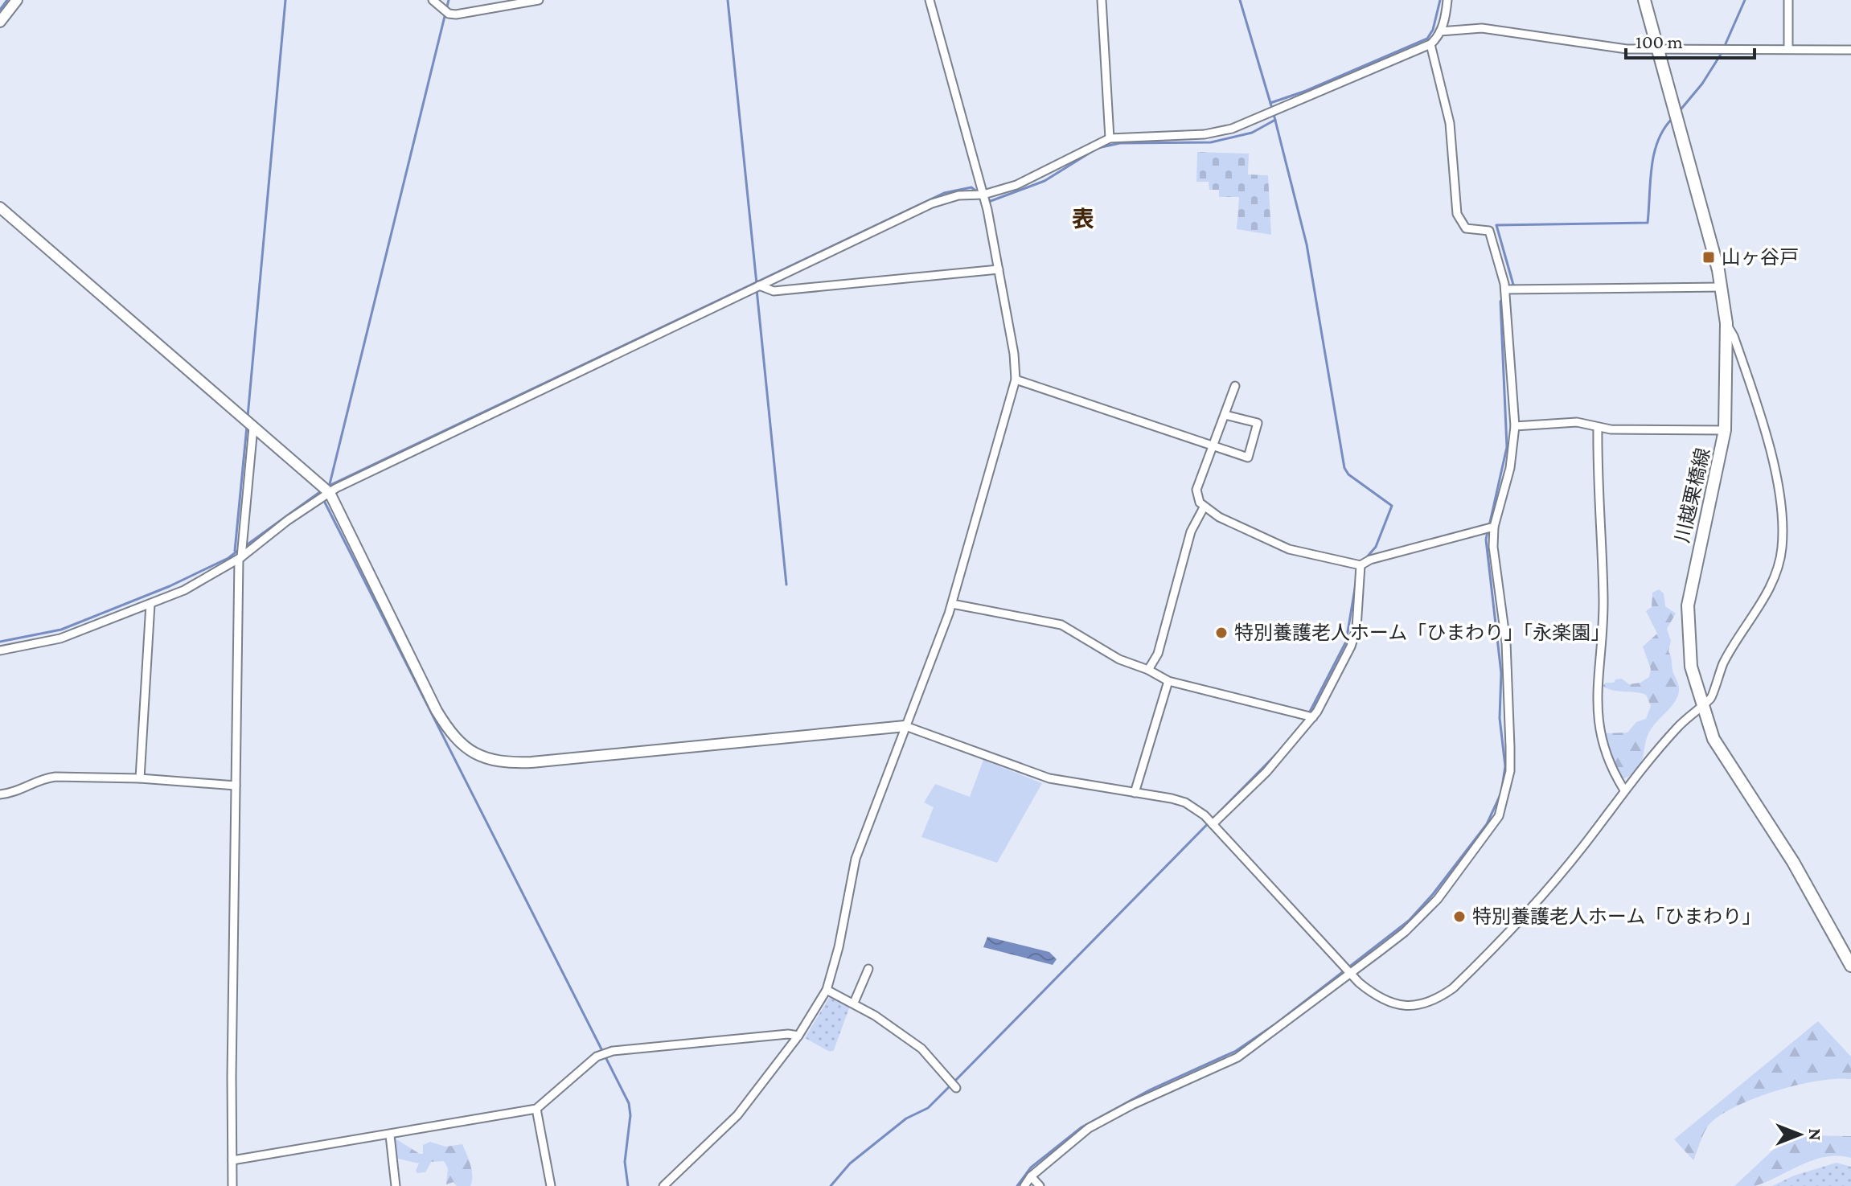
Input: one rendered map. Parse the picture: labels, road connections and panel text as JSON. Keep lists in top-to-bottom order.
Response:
{
  "streets": {
    "main road": ["川越栗橋線"]
  },
  "districts": ["表"],
  "places": {
    "transit": ["山ヶ谷戸"],
    "other": ["特別養護老人ホーム「ひまわり」「永楽園」", "特別養護老人ホーム「ひまわり」"]
  },
  "scale_bar": "100 m",
  "north": "right"
}
